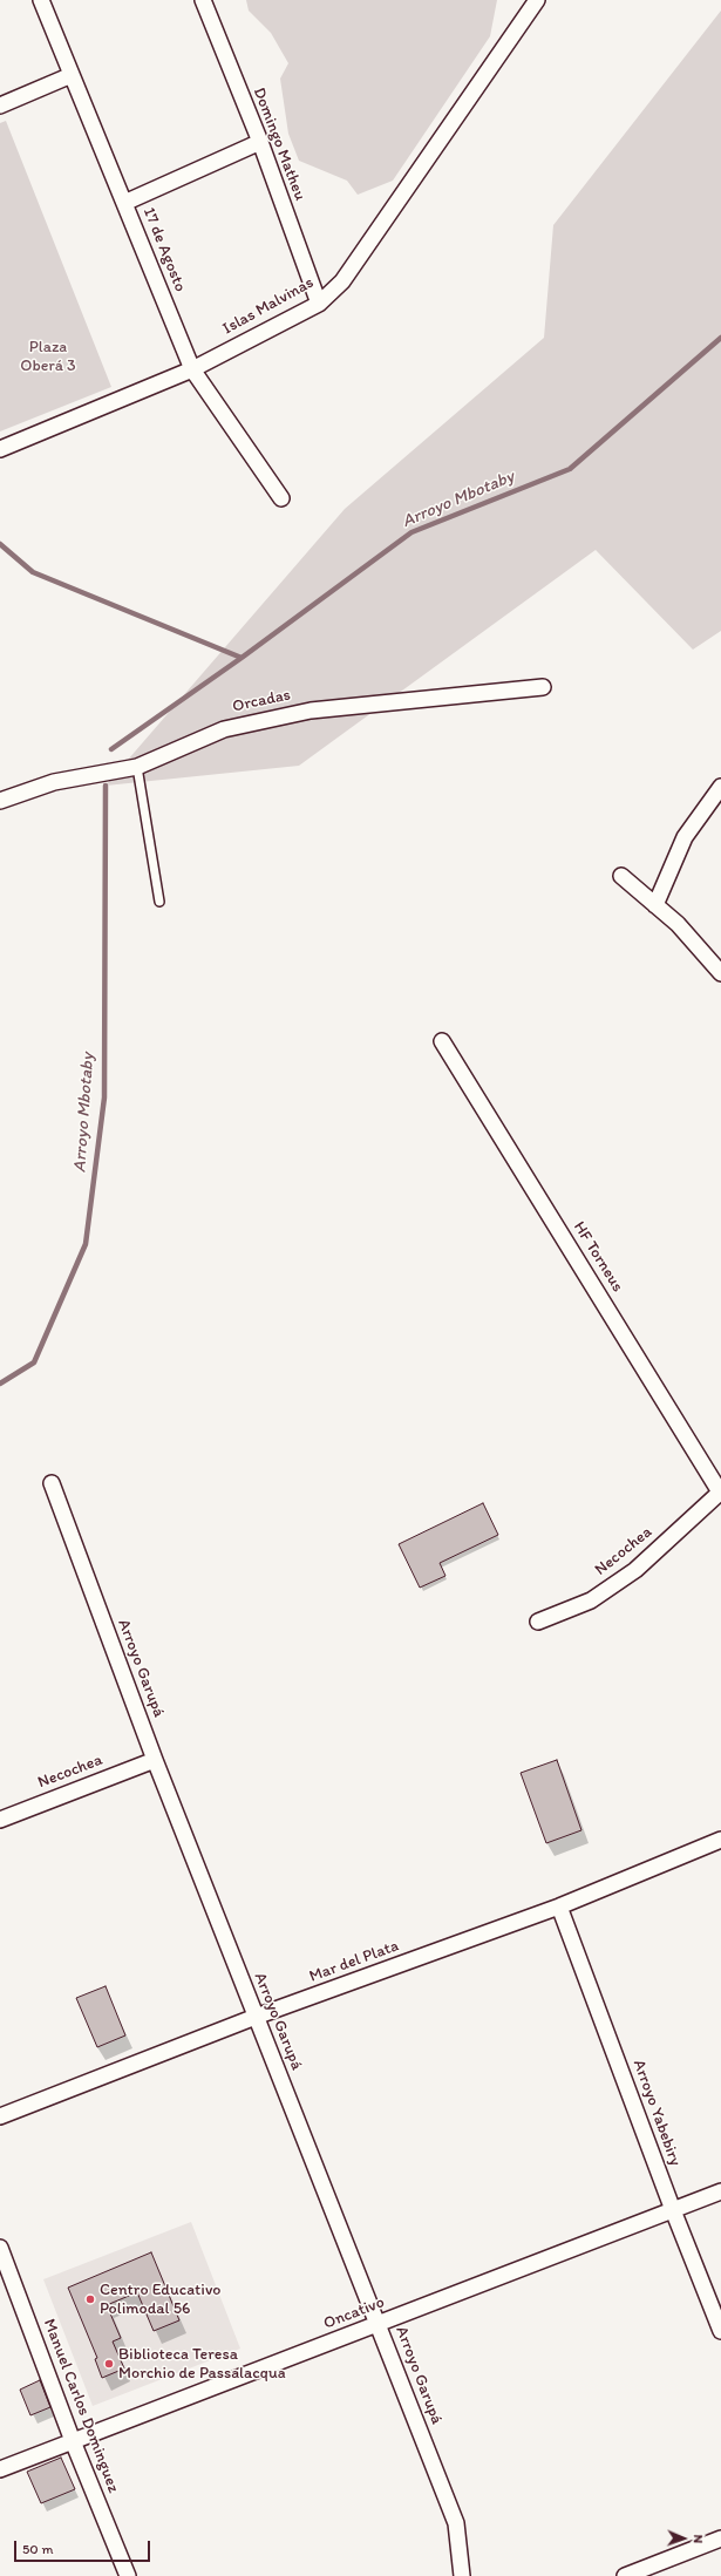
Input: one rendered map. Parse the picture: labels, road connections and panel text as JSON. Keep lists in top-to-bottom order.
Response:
{
  "streets": {
    "street": [
      "Domingo Matheu",
      "17 de Agosto",
      "Islas Malvinas",
      "Orcadas",
      "HF Torneus",
      "Necochea",
      "Arroyo Garupá",
      "Mar del Plata",
      "Arroyo Yabebiry",
      "Oncativo",
      "Manuel Carlos Dominguez"
    ]
  },
  "crossings": [
    ["Domingo Matheu", "Islas Malvinas"],
    ["17 de Agosto", "Islas Malvinas"],
    ["HF Torneus", "Necochea"],
    ["Necochea", "Arroyo Garupá"],
    ["Arroyo Garupá", "Mar del Plata"],
    ["Arroyo Garupá", "Oncativo"],
    ["Mar del Plata", "Arroyo Yabebiry"],
    ["Arroyo Yabebiry", "Oncativo"],
    ["Oncativo", "Manuel Carlos Dominguez"]
  ],
  "water": ["Arroyo Mbotaby"],
  "parks": ["Plaza Oberá 3"],
  "places": ["Centro Educativo Polimodal 56", "Biblioteca Teresa Morchio de Passalacqua"],
  "scale_bar": "50 m",
  "north": "right"
}
